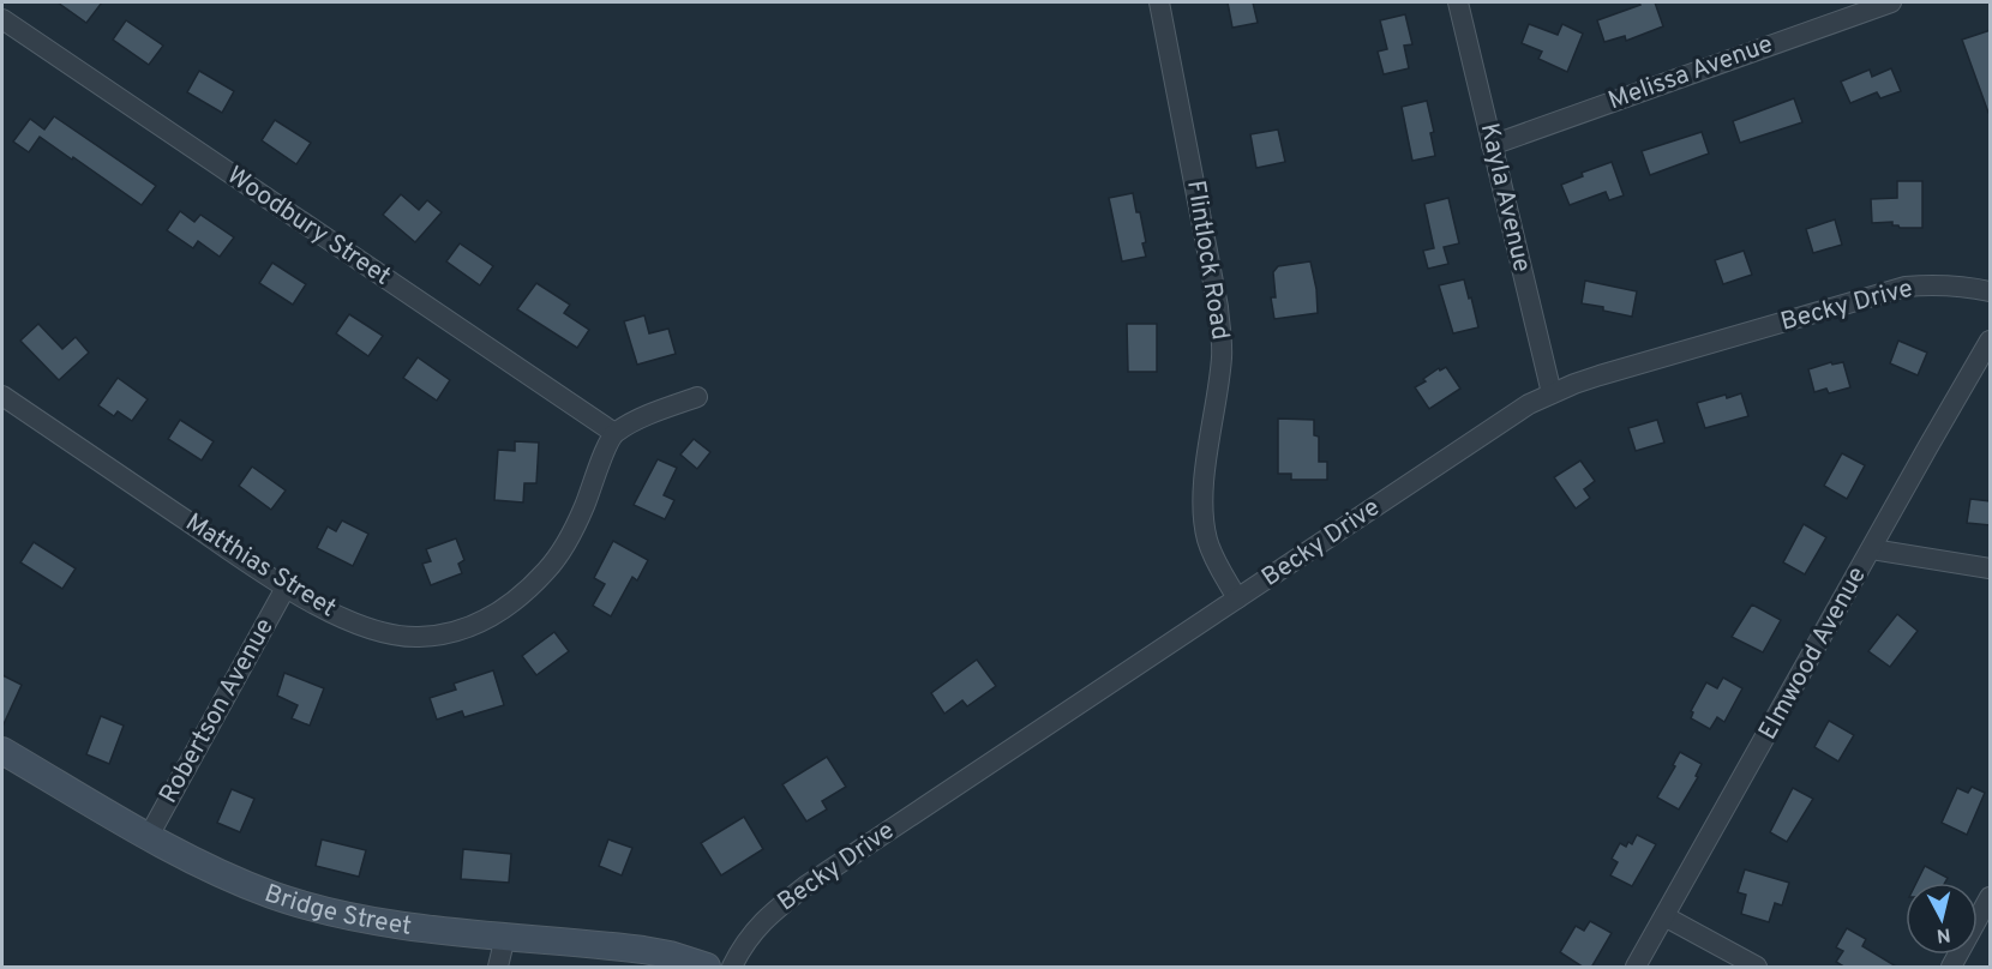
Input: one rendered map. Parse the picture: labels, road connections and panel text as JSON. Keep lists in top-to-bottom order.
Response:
{
  "streets": {
    "street": [
      "Melissa Avenue",
      "Kayla Avenue",
      "Woodbury Street",
      "Flintlock Road",
      "Becky Drive",
      "Matthias Street",
      "Elmwood Avenue",
      "Robertson Avenue",
      "Bridge Street"
    ]
  },
  "crossings": [
    ["Melissa Avenue", "Kayla Avenue"],
    ["Kayla Avenue", "Becky Drive"],
    ["Woodbury Street", "Matthias Street"],
    ["Flintlock Road", "Becky Drive"],
    ["Matthias Street", "Robertson Avenue"],
    ["Robertson Avenue", "Bridge Street"]
  ],
  "north": "bottom"
}
